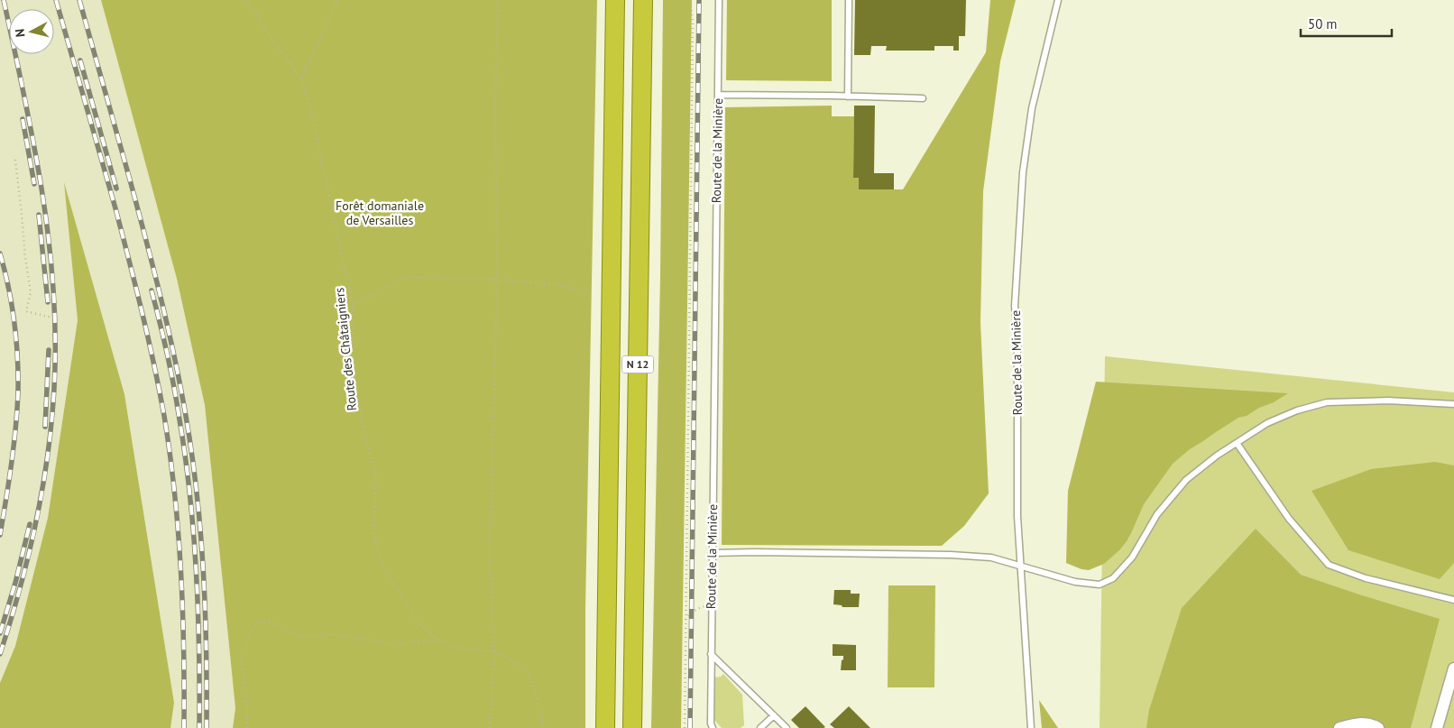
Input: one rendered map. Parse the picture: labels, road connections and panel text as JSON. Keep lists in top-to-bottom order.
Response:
{
  "streets": {
    "highway": ["N 12"],
    "lane": ["Route de la Minière"],
    "path": ["Route des Châtaigniers"]
  },
  "parks": ["Forêt domaniale de Versailles"],
  "scale_bar": "50 m",
  "north": "left"
}
